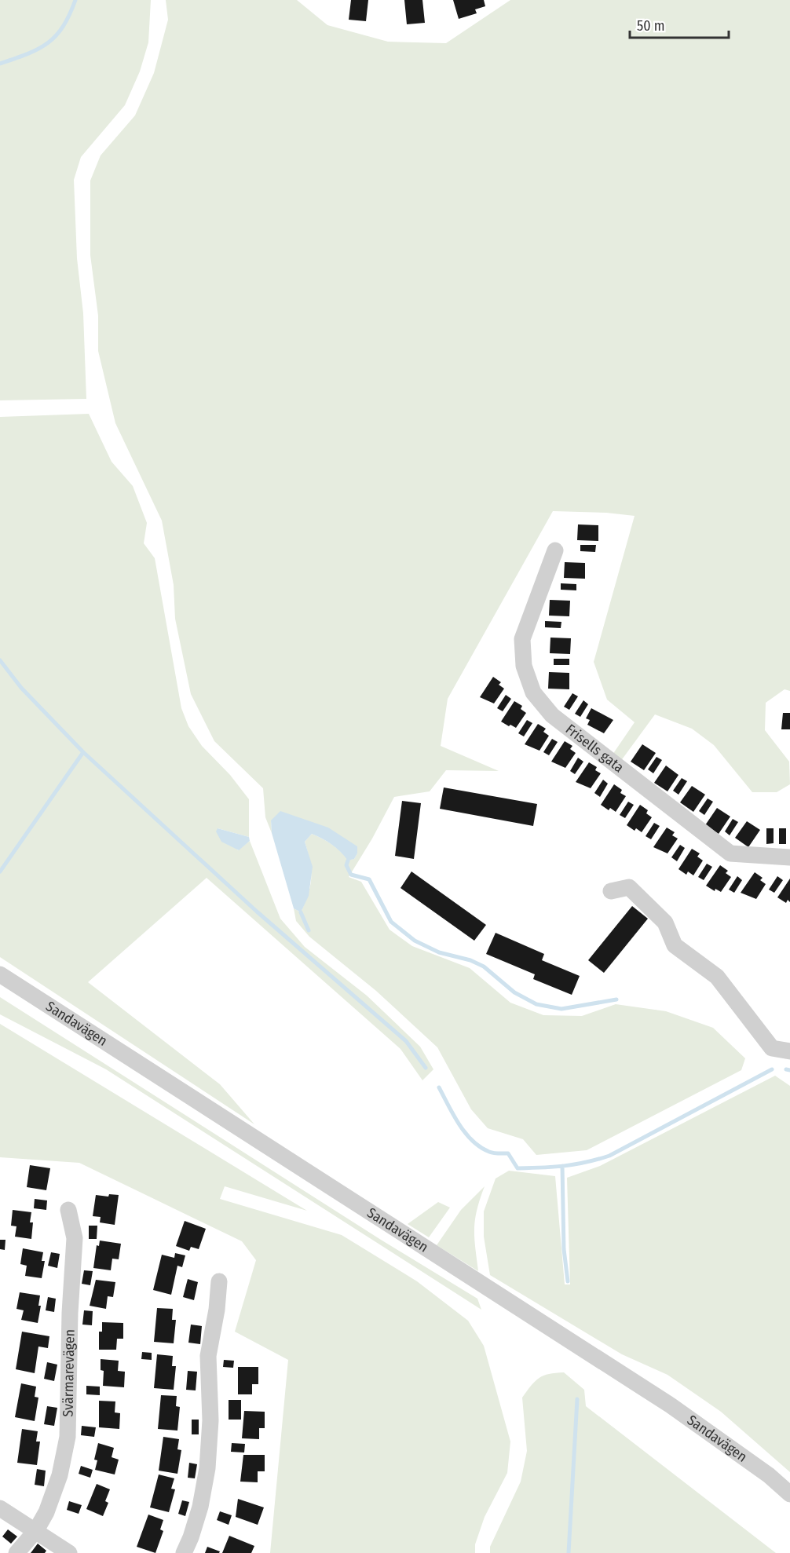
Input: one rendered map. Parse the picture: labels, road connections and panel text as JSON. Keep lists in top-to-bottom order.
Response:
{
  "streets": {
    "street": ["Frisells gata", "Sandavägen", "Svärmarevägen"]
  },
  "scale_bar": "50 m"
}
